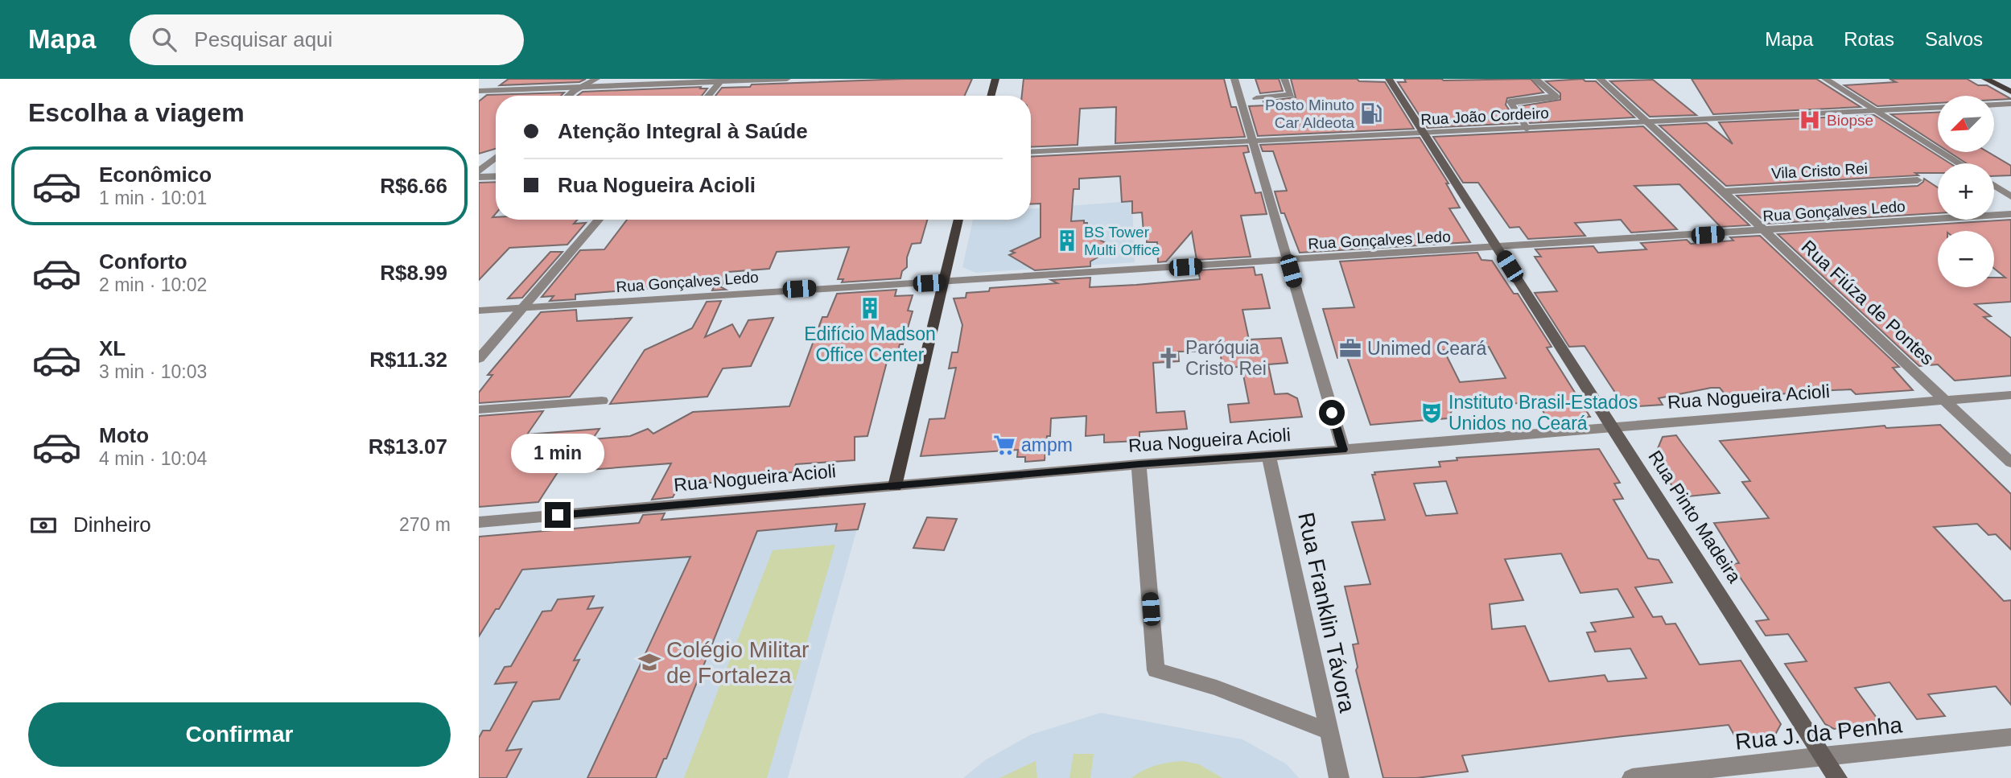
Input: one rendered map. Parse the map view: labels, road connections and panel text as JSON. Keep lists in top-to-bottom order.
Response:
{
  "streets": {
    "main road": ["Rua Pinto Madeira"],
    "street": [
      "Rua João Cordeiro",
      "Vila Cristo Rei",
      "Rua Gonçalves Ledo",
      "Rua Fiúza de Pontes",
      "Rua Nogueira Acioli",
      "Rua Franklin Távora",
      "Rua J. da Penha"
    ]
  },
  "crossings": [
    ["Rua João Cordeiro", "Rua Fiúza de Pontes"],
    ["Rua João Cordeiro", "Rua Pinto Madeira"],
    ["Vila Cristo Rei", "Rua Fiúza de Pontes"],
    ["Rua Gonçalves Ledo", "Rua Fiúza de Pontes"],
    ["Rua Gonçalves Ledo", "Rua Pinto Madeira"],
    ["Rua Fiúza de Pontes", "Rua Nogueira Acioli"],
    ["Rua Nogueira Acioli", "Rua Pinto Madeira"],
    ["Rua Nogueira Acioli", "Rua Franklin Távora"],
    ["Rua Pinto Madeira", "Rua J. da Penha"]
  ],
  "places": {
    "fuel station": ["Posto Minuto Car Aldeota"],
    "hospital": ["Biopse"],
    "building": ["BS Tower Multi Office", "Edifício Madson Office Center"],
    "office": ["Unimed Ceará"],
    "church": ["Paróquia Cristo Rei"],
    "theatre": ["Instituto Brasil-Estados Unidos no Ceará"],
    "supermarket": ["ampm"],
    "school or university": ["Colégio Militar de Fortaleza"]
  },
  "north": "bottom left",
  "page": {
    "header": "Mapa",
    "search": "Pesquisar aqui",
    "nav": ["Mapa", "Rotas", "Salvos"],
    "heading": "Escolha a viagem",
    "map_buttons": ["+", "−"],
    "banner": ["Atenção Integral à Saúde", "Rua Nogueira Acioli"],
    "list": [
      {
        "name": "Econômico",
        "note": "1 min · 10:01",
        "value": "R$6.66"
      },
      {
        "name": "Conforto",
        "note": "2 min · 10:02",
        "value": "R$8.99"
      },
      {
        "name": "XL",
        "note": "3 min · 10:03",
        "value": "R$11.32"
      },
      {
        "name": "Moto",
        "note": "4 min · 10:04",
        "value": "R$13.07"
      }
    ],
    "bubble": "1 min",
    "pay": ["Dinheiro", "270 m"],
    "buttons": "Confirmar"
  }
}
